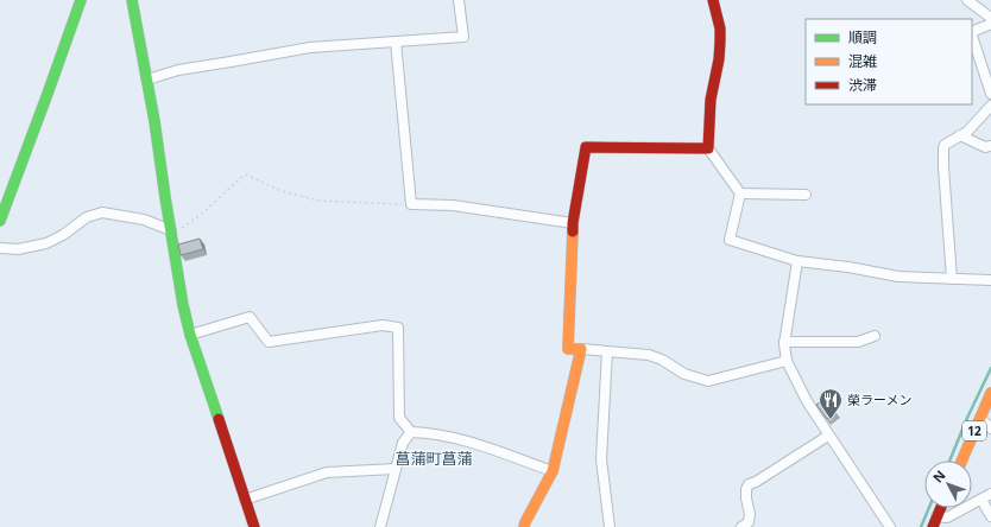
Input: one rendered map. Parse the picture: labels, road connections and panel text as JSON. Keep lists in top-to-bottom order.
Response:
{
  "streets": {
    "street": ["12"]
  },
  "districts": ["菖蒲町菖蒲"],
  "places": {
    "restaurant": ["榮ラーメン"]
  },
  "legend": ["順調", "混雑", "渋滞"],
  "north": "top left"
}
